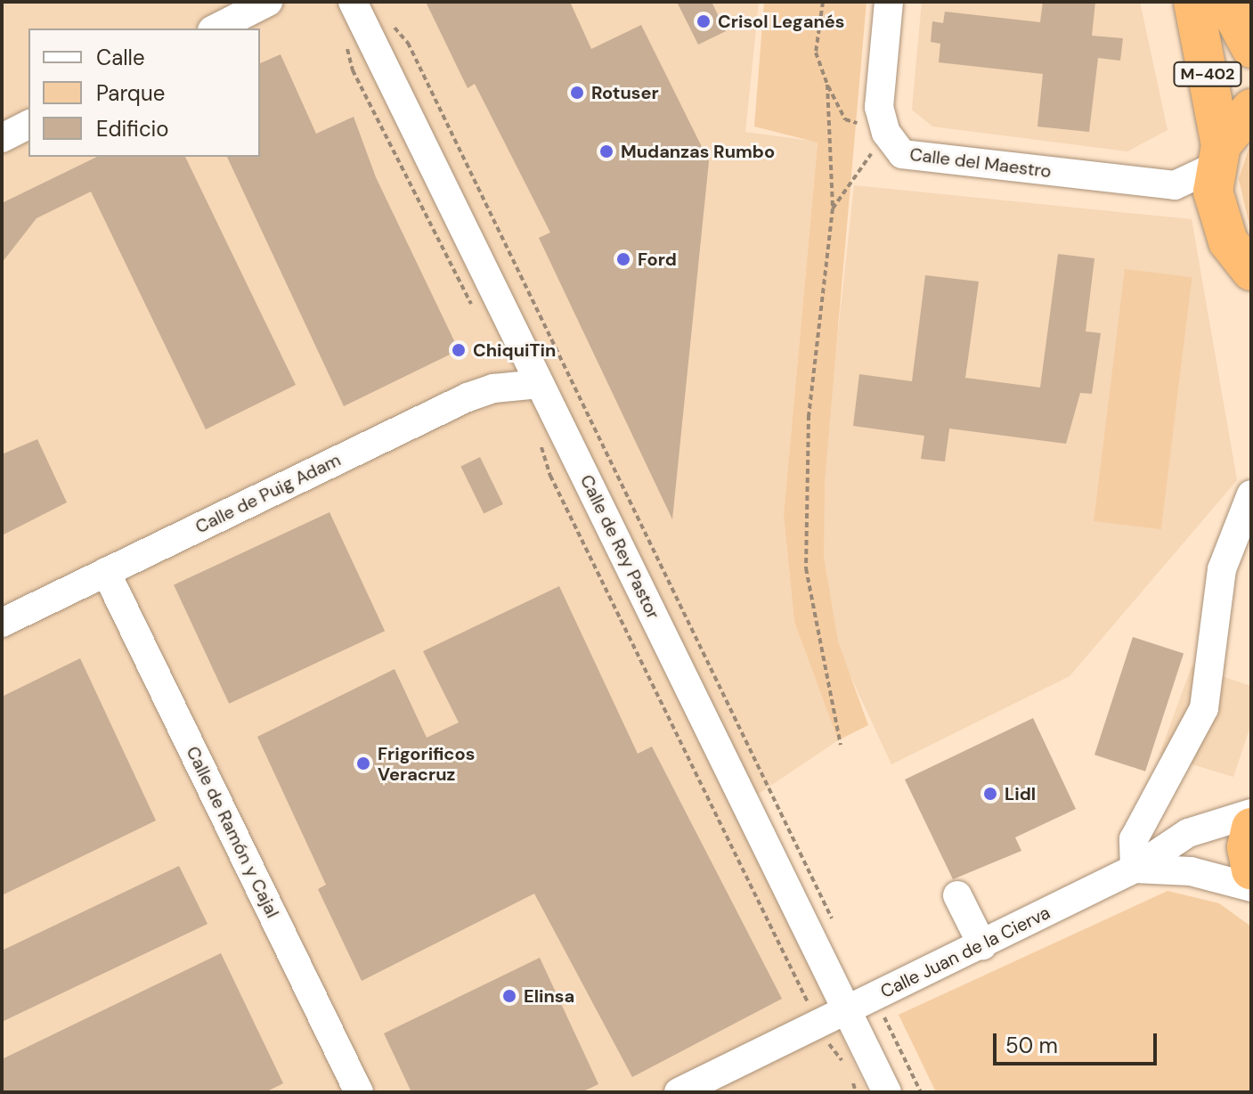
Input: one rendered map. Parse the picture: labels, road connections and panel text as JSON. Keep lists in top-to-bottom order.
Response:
{
  "streets": {
    "highway": ["M-402"],
    "street": [
      "Calle del Maestro",
      "Calle de Puig Adam",
      "Calle de Rey Pastor",
      "Calle de Ramón y Cajal",
      "Calle Juan de la Cierva"
    ]
  },
  "crossings": [
    ["M-402", "Calle del Maestro"],
    ["Calle de Puig Adam", "Calle de Rey Pastor"],
    ["Calle de Puig Adam", "Calle de Ramón y Cajal"],
    ["Calle de Rey Pastor", "Calle Juan de la Cierva"]
  ],
  "places": [
    "Crisol Leganés",
    "Rotuser",
    "Mudanzas Rumbo",
    "Ford",
    "ChiquiTin",
    "Frigorificos Veracruz",
    "Lidl",
    "Elinsa"
  ],
  "legend": ["Calle", "Parque", "Edificio"],
  "scale_bar": "50 m"
}
